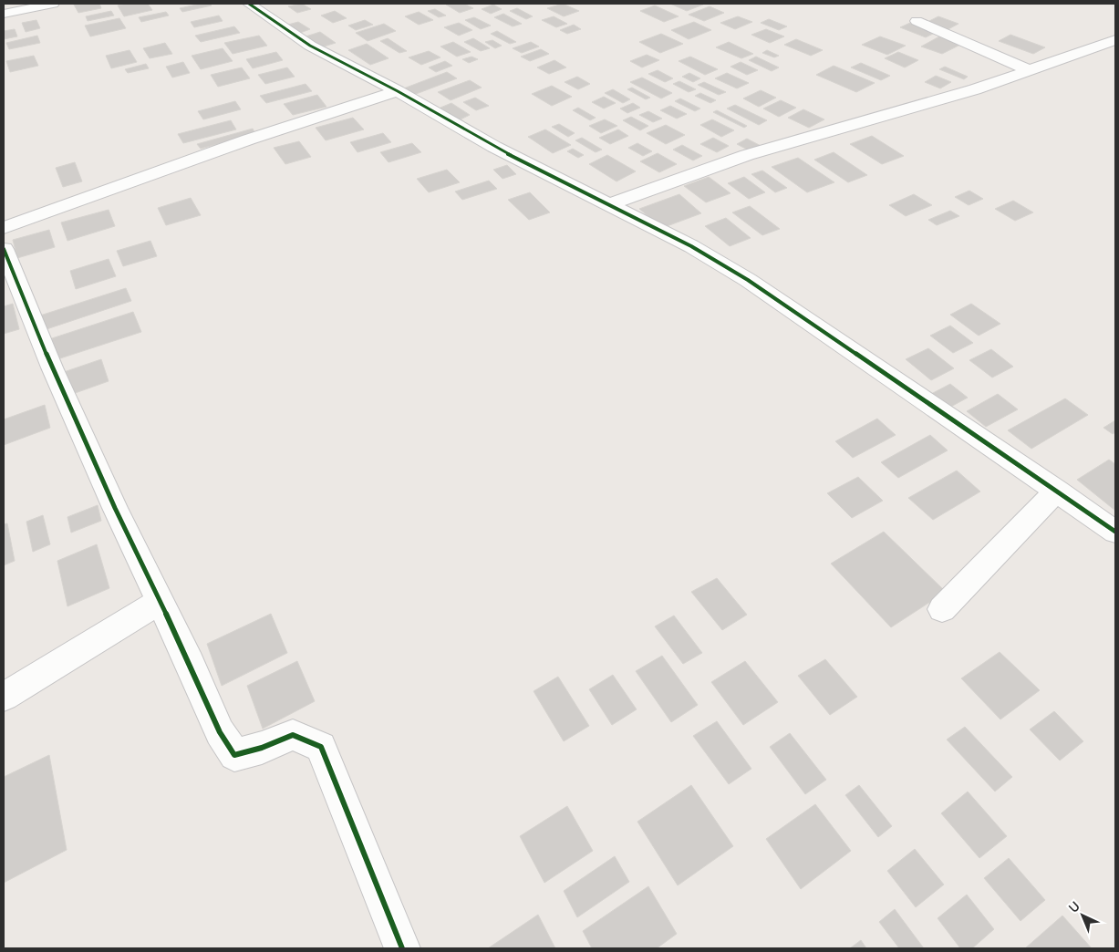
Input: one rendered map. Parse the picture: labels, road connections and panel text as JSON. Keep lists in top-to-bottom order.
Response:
{
  "north": "top left"
}
